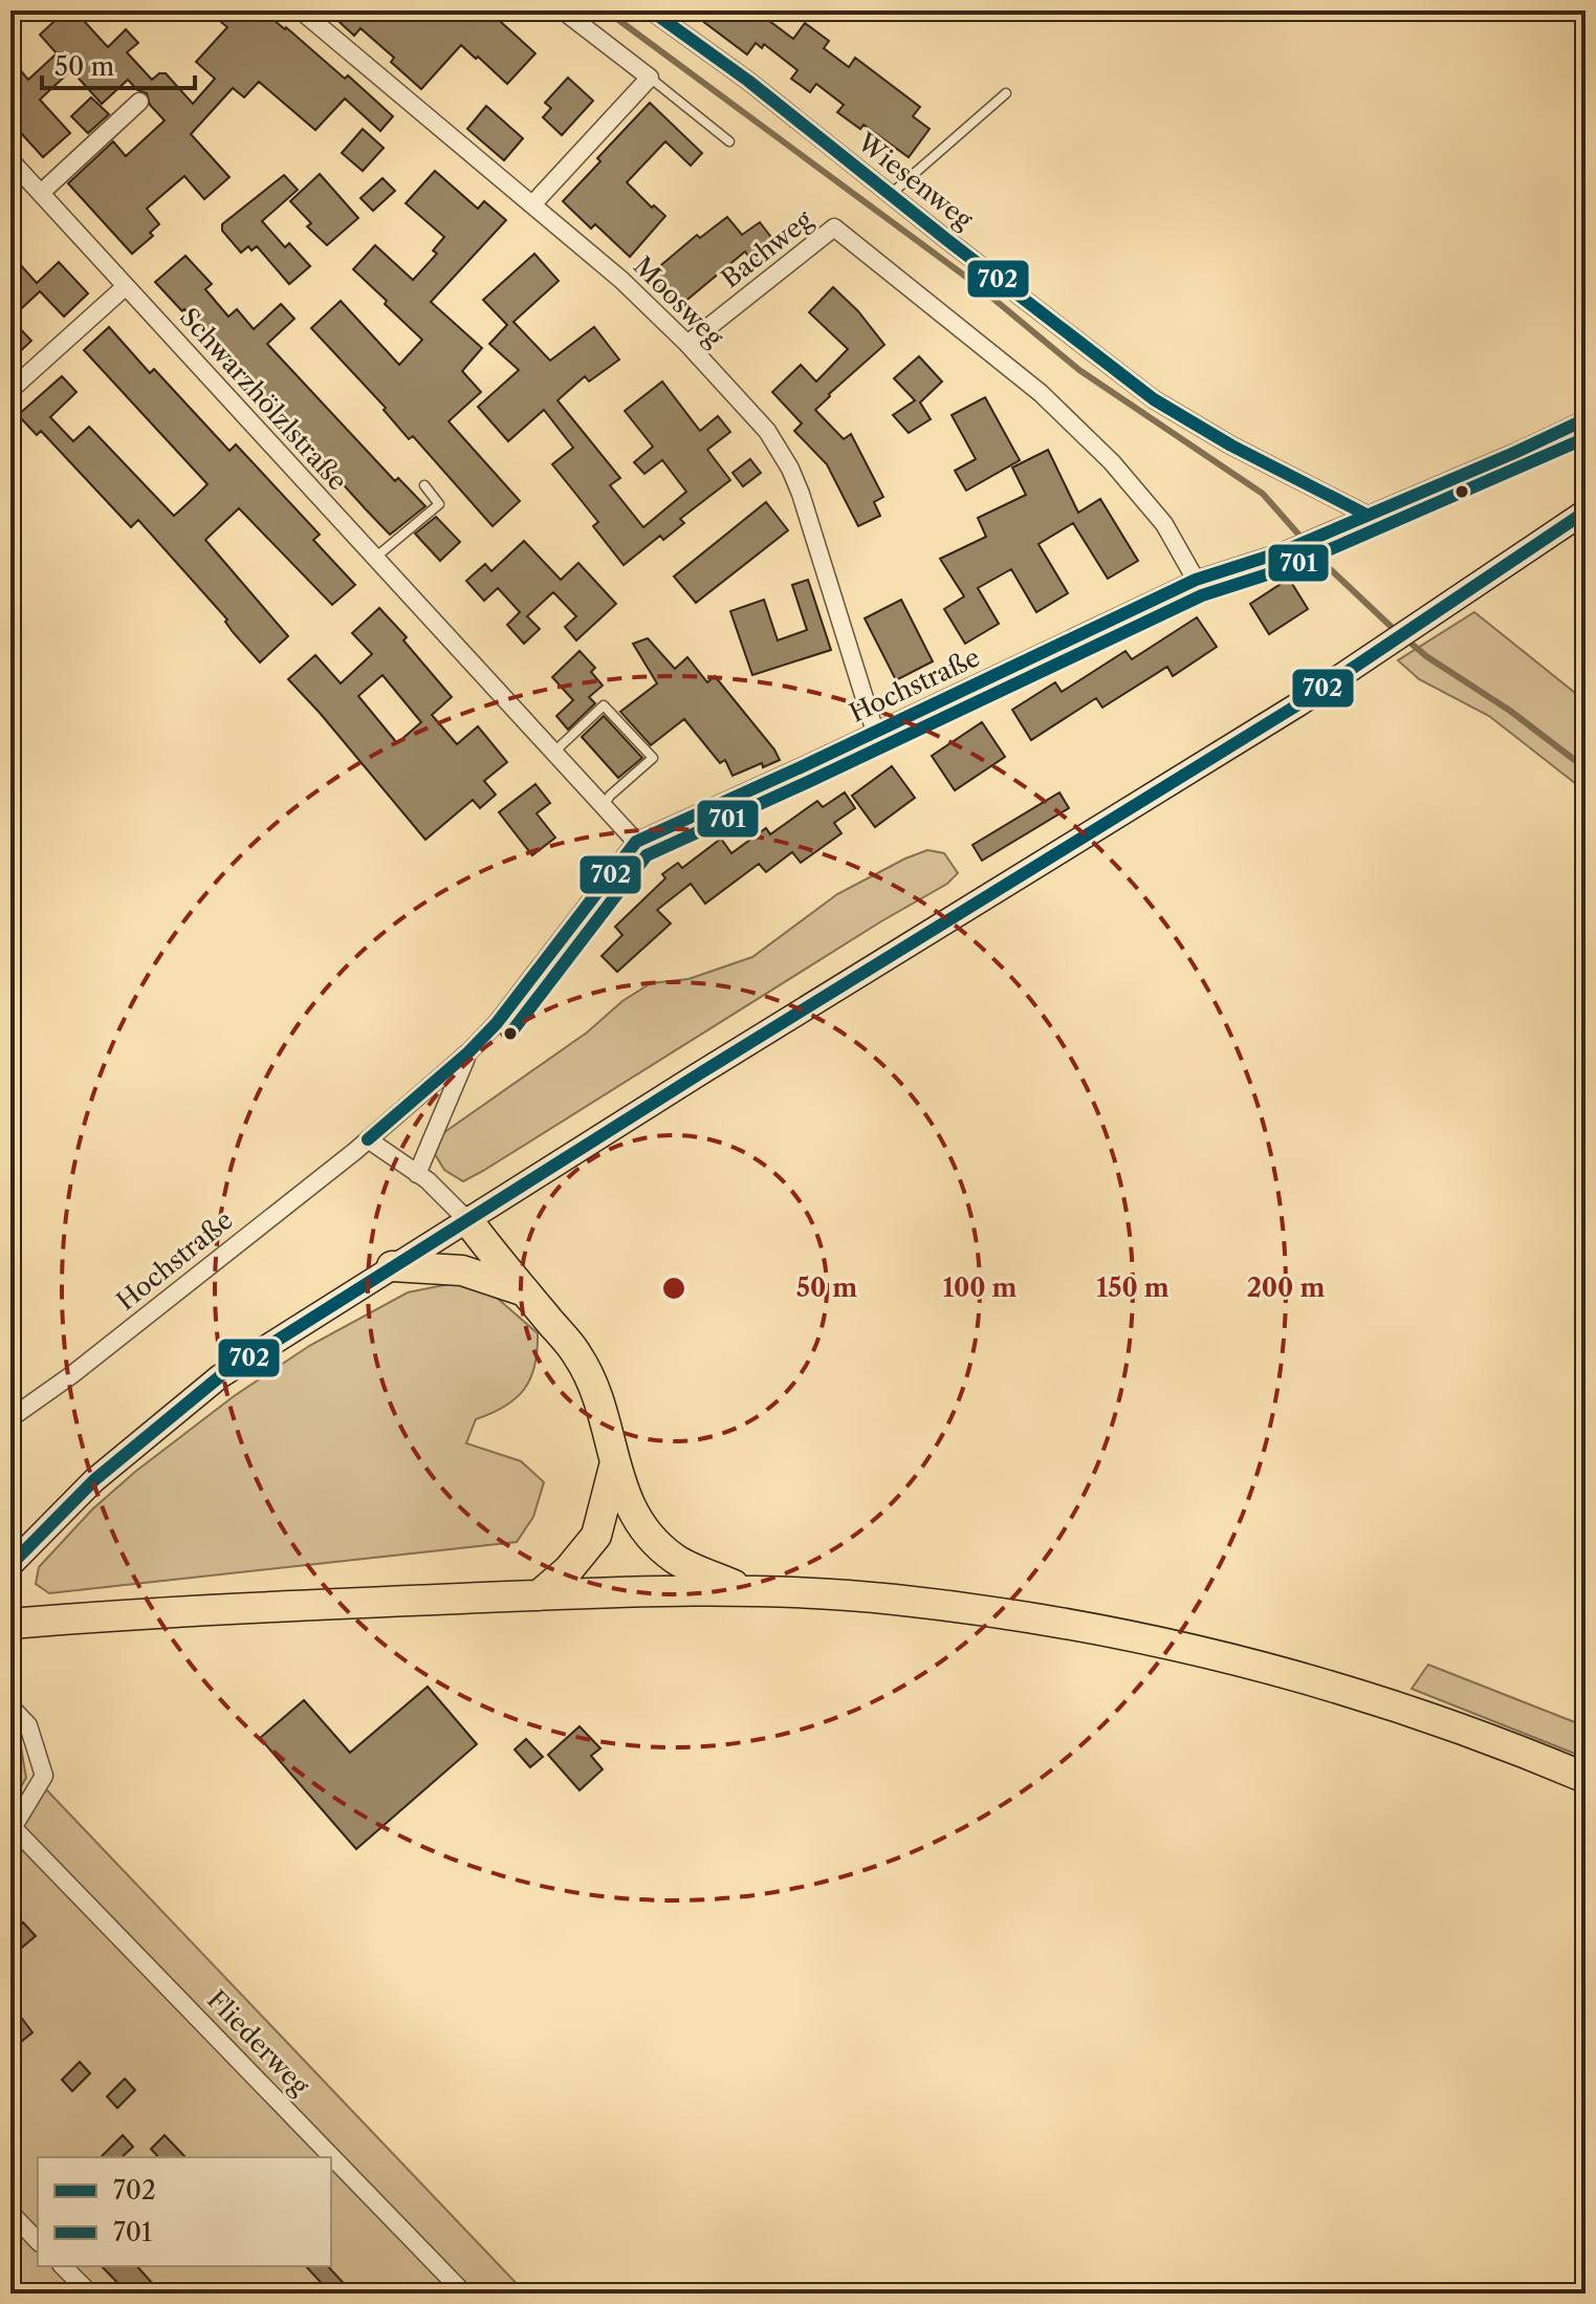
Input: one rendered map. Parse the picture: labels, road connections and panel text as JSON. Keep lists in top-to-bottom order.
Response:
{
  "streets": {
    "street": [
      "Wiesenweg",
      "Bachweg",
      "Moosweg",
      "Schwarzhölzlstraße",
      "Hochstraße",
      "Fliederweg"
    ]
  },
  "crossings": [
    ["Wiesenweg", "Hochstraße"],
    ["Bachweg", "Moosweg"],
    ["Bachweg", "Hochstraße"],
    ["Moosweg", "Hochstraße"],
    ["Schwarzhölzlstraße", "Hochstraße"]
  ],
  "lines": ["transit line 702", "transit line 701"],
  "legend": ["702", "701"],
  "scale_bar": "50 m",
  "rings": [
    "50 m",
    "100 m",
    "150 m",
    "200 m"
  ]
}
